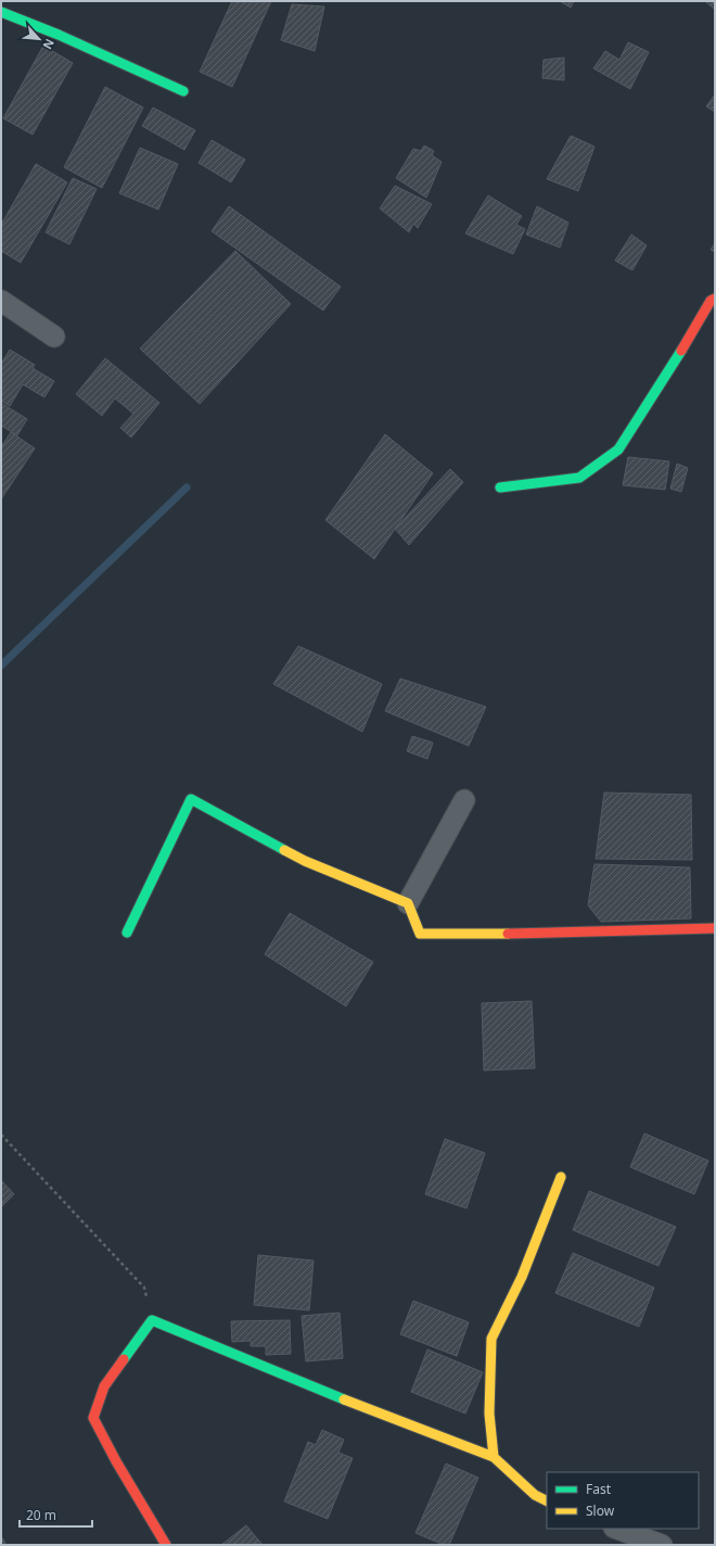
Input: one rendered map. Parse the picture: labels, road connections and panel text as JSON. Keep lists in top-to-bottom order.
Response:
{
  "legend": ["Fast", "Slow"],
  "scale_bar": "20 m",
  "north": "bottom right"
}
